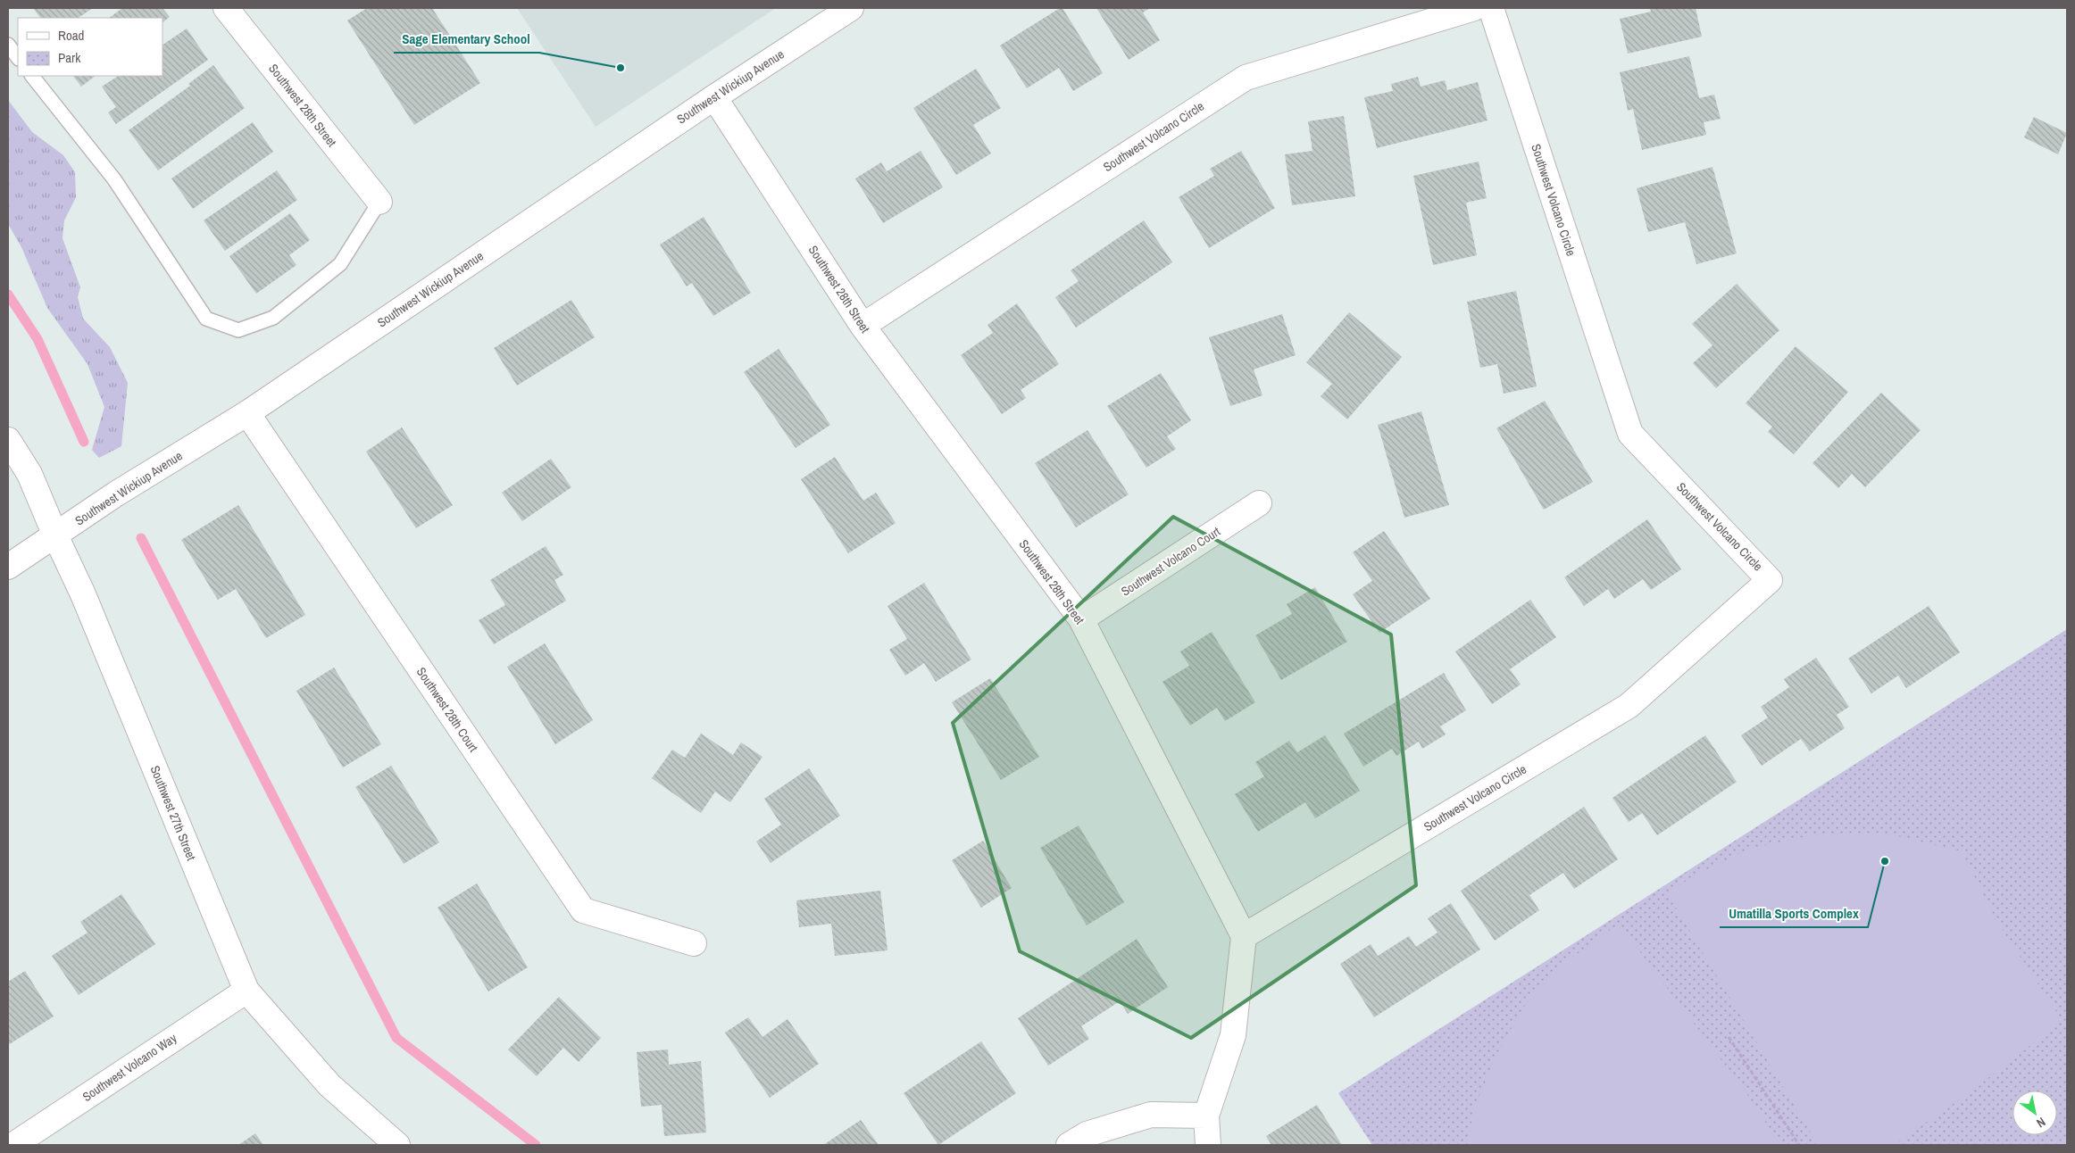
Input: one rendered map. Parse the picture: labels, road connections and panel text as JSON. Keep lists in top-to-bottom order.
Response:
{
  "streets": {
    "street": [
      "Southwest Wickiup Avenue",
      "Southwest 28th Street",
      "Southwest Volcano Circle",
      "Southwest Volcano Court",
      "Southwest 28th Court",
      "Southwest 27th Street",
      "Southwest Volcano Way"
    ]
  },
  "crossings": [
    ["Southwest Wickiup Avenue", "Southwest 28th Street"],
    ["Southwest Wickiup Avenue", "Southwest 28th Court"],
    ["Southwest Wickiup Avenue", "Southwest 27th Street"],
    ["Southwest 28th Street", "Southwest Volcano Circle"],
    ["Southwest 28th Street", "Southwest Volcano Court"],
    ["Southwest 27th Street", "Southwest Volcano Way"]
  ],
  "places": ["Sage Elementary School", "Umatilla Sports Complex"],
  "legend": ["Road", "Park"],
  "north": "bottom right"
}
